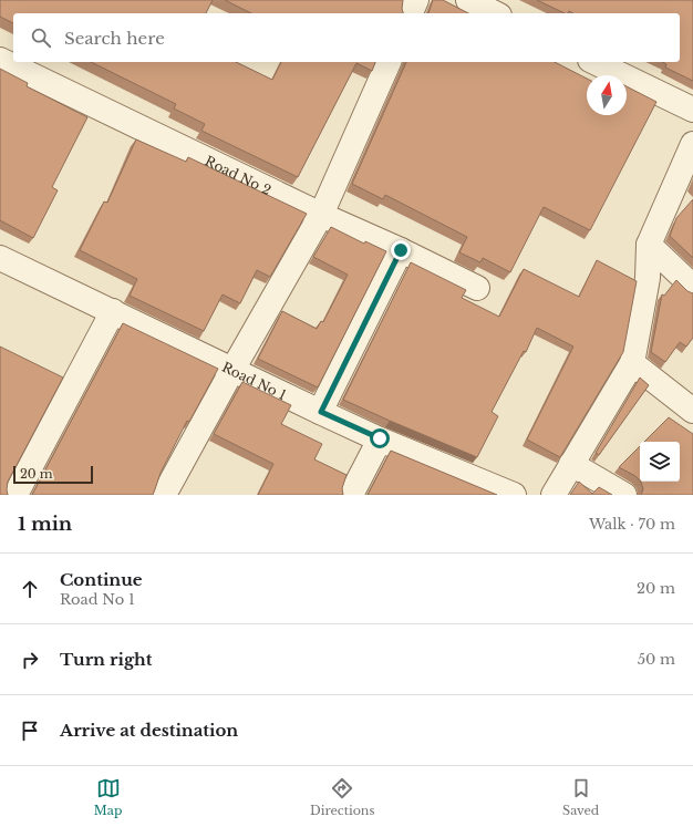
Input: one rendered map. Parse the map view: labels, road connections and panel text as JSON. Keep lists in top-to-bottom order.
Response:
{
  "streets": {
    "street": ["Road No 2", "Road No 1"]
  },
  "scale_bar": "20 m",
  "north": "top",
  "page": {
    "search": "Search here",
    "scale": "20 m",
    "heading": ["1 min", "Walk · 70 m"],
    "list": [
      ["Continue", "Road No 1", "20 m"],
      ["Turn right", "50 m"],
      "Arrive at destination"
    ],
    "nav": ["Map", "Directions", "Saved"]
  }
}
